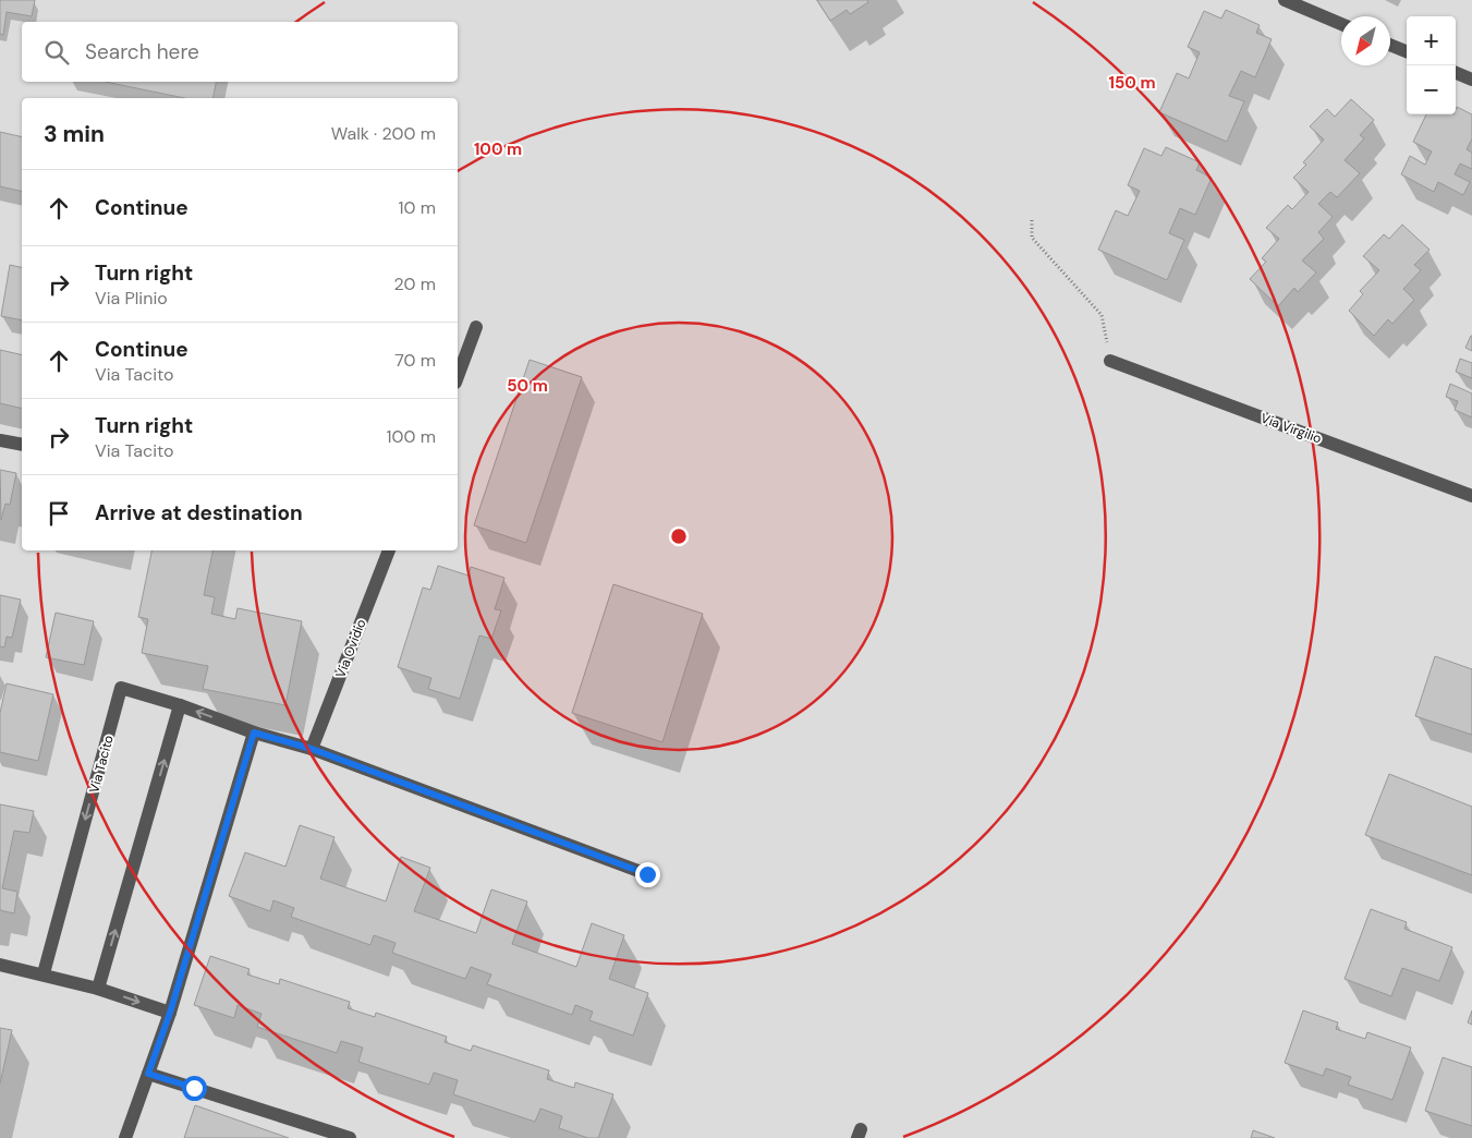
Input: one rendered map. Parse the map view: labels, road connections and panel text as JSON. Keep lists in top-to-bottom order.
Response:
{
  "streets": {
    "street": ["Via Virgilio", "Via Ovidio", "Via Tacito"]
  },
  "crossings": [
    ["Via Ovidio", "Via Tacito"]
  ],
  "north": "bottom left",
  "page": {
    "map_buttons": ["+", "−"],
    "search": "Search here",
    "heading": ["3 min", "Walk · 200 m"],
    "list": [
      ["Continue", "10 m"],
      ["Turn right", "Via Plinio", "20 m"],
      ["Continue", "Via Tacito", "70 m"],
      ["Turn right", "Via Tacito", "100 m"],
      "Arrive at destination"
    ]
  },
  "rings": ["150 m", "100 m", "50 m"]
}
